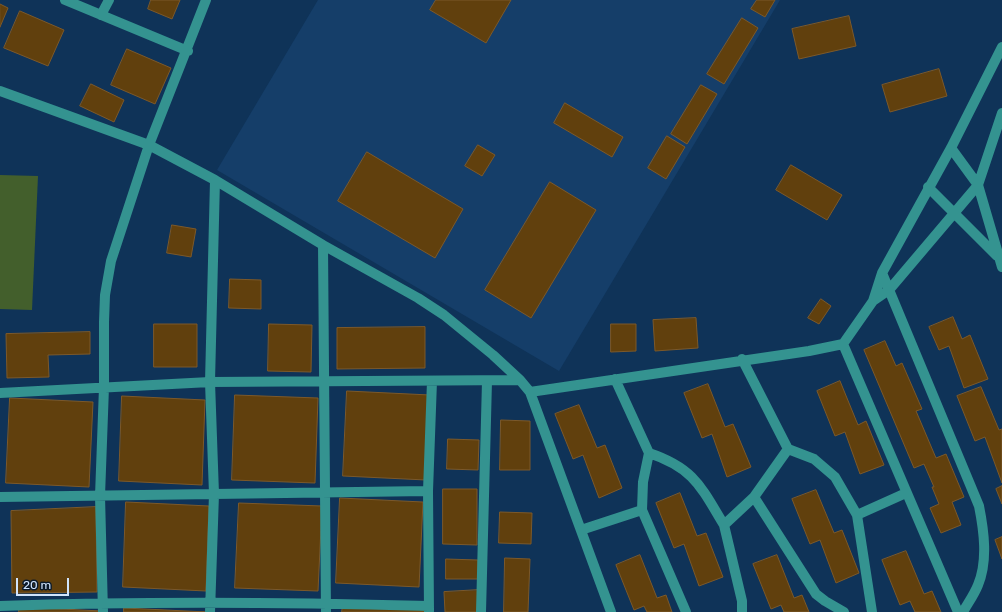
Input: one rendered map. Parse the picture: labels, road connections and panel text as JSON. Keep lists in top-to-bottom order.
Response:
{
  "scale_bar": "20 m"
}
